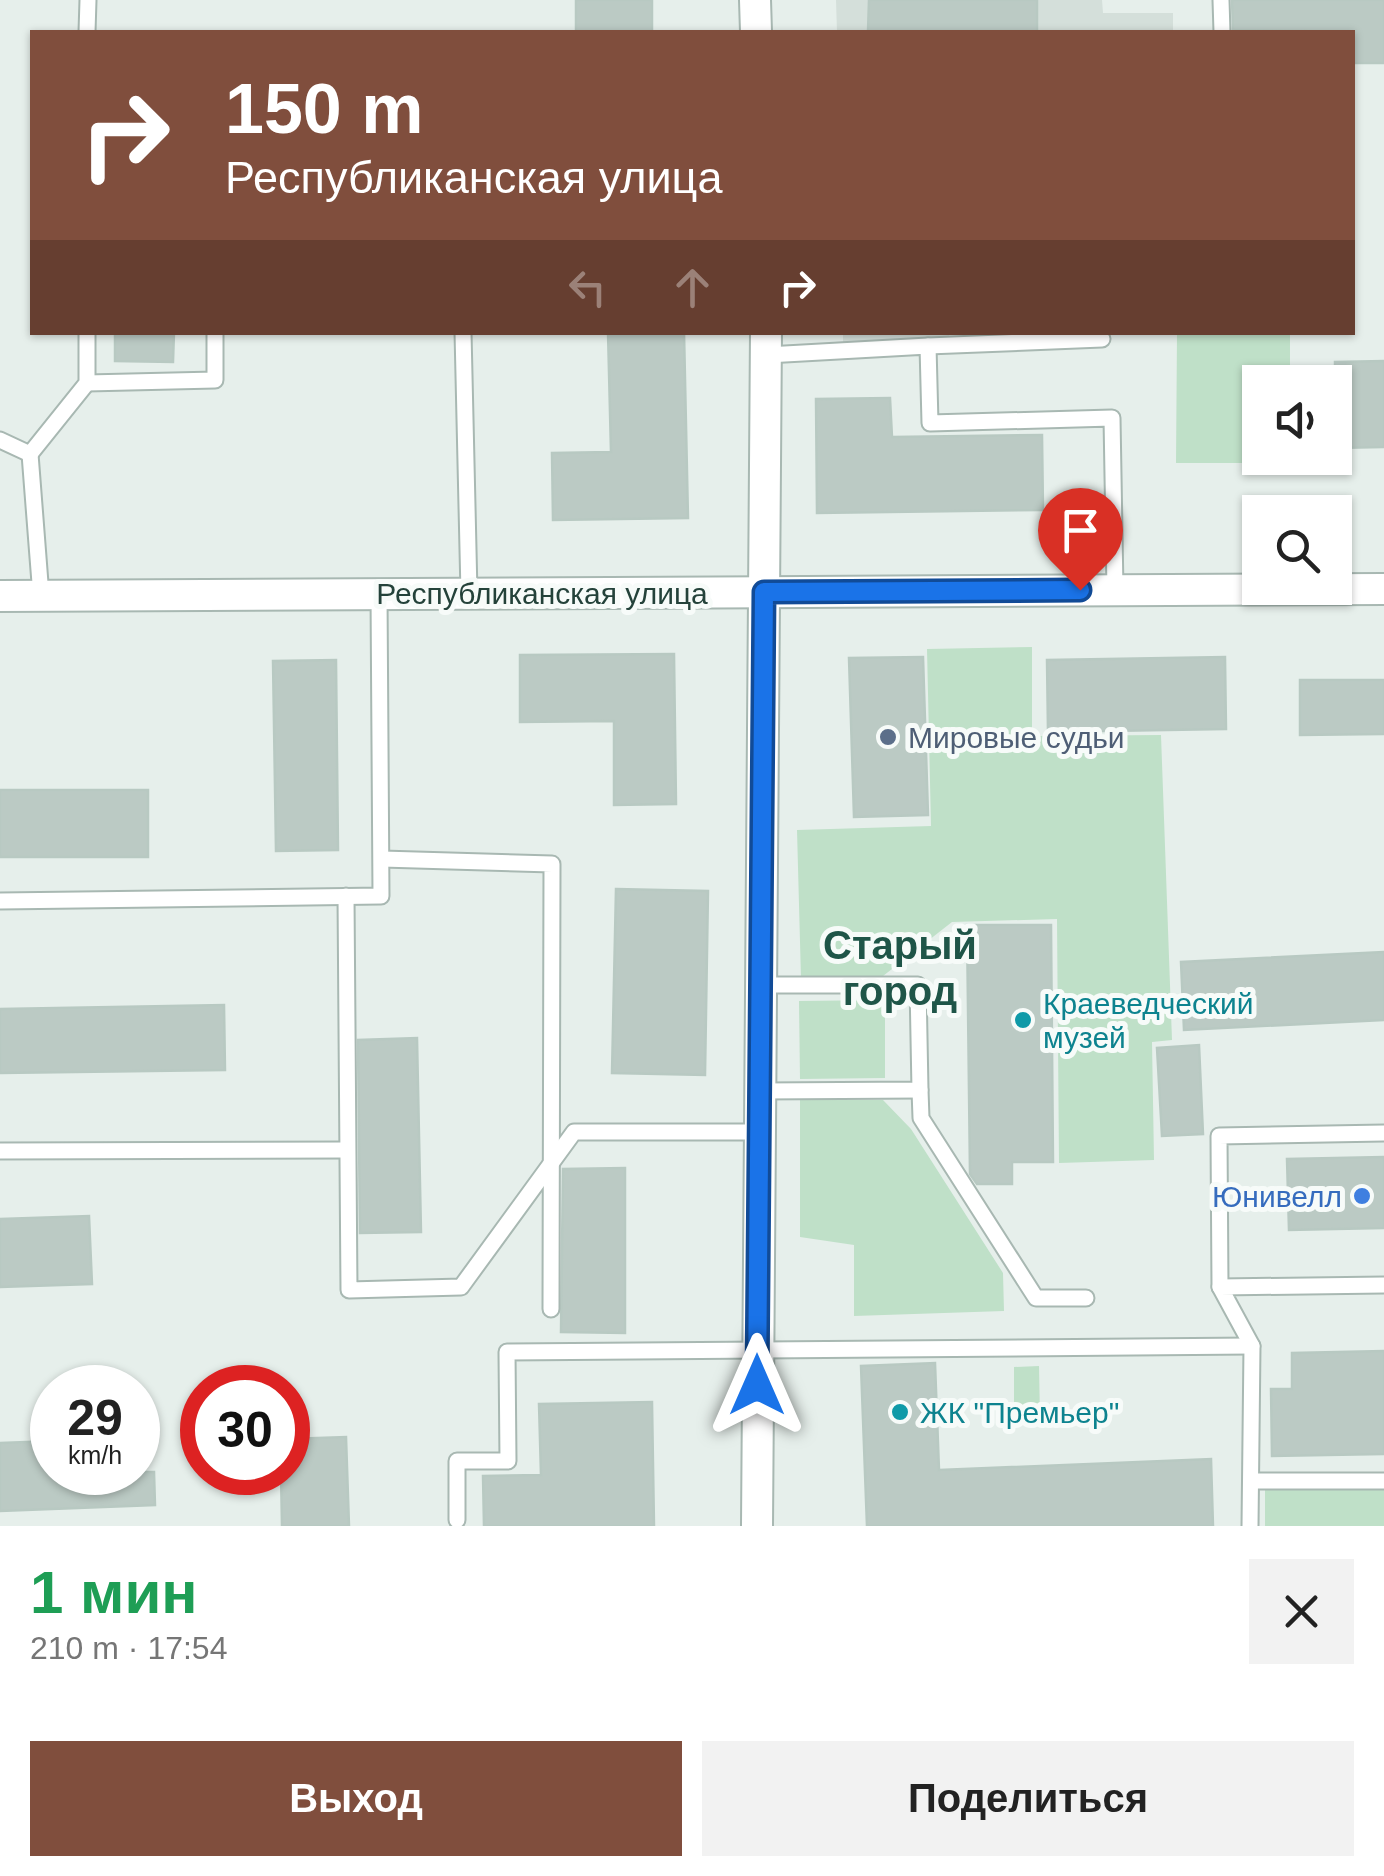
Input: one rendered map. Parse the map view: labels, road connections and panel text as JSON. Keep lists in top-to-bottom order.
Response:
{
  "streets": {
    "street": ["Республиканская улица"]
  },
  "districts": ["Старый город"],
  "places": [
    "Мировые судьи",
    "Краеведческий музей",
    "Юнивелл",
    "ЖК \"Премьер\""
  ],
  "page": {
    "turn": ["150 m", "Республиканская улица"],
    "speed": "29 km/h",
    "limit": "30",
    "heading": ["1 мин", "210 m · 17:54"],
    "buttons": ["Выход", "Поделиться"]
  }
}
